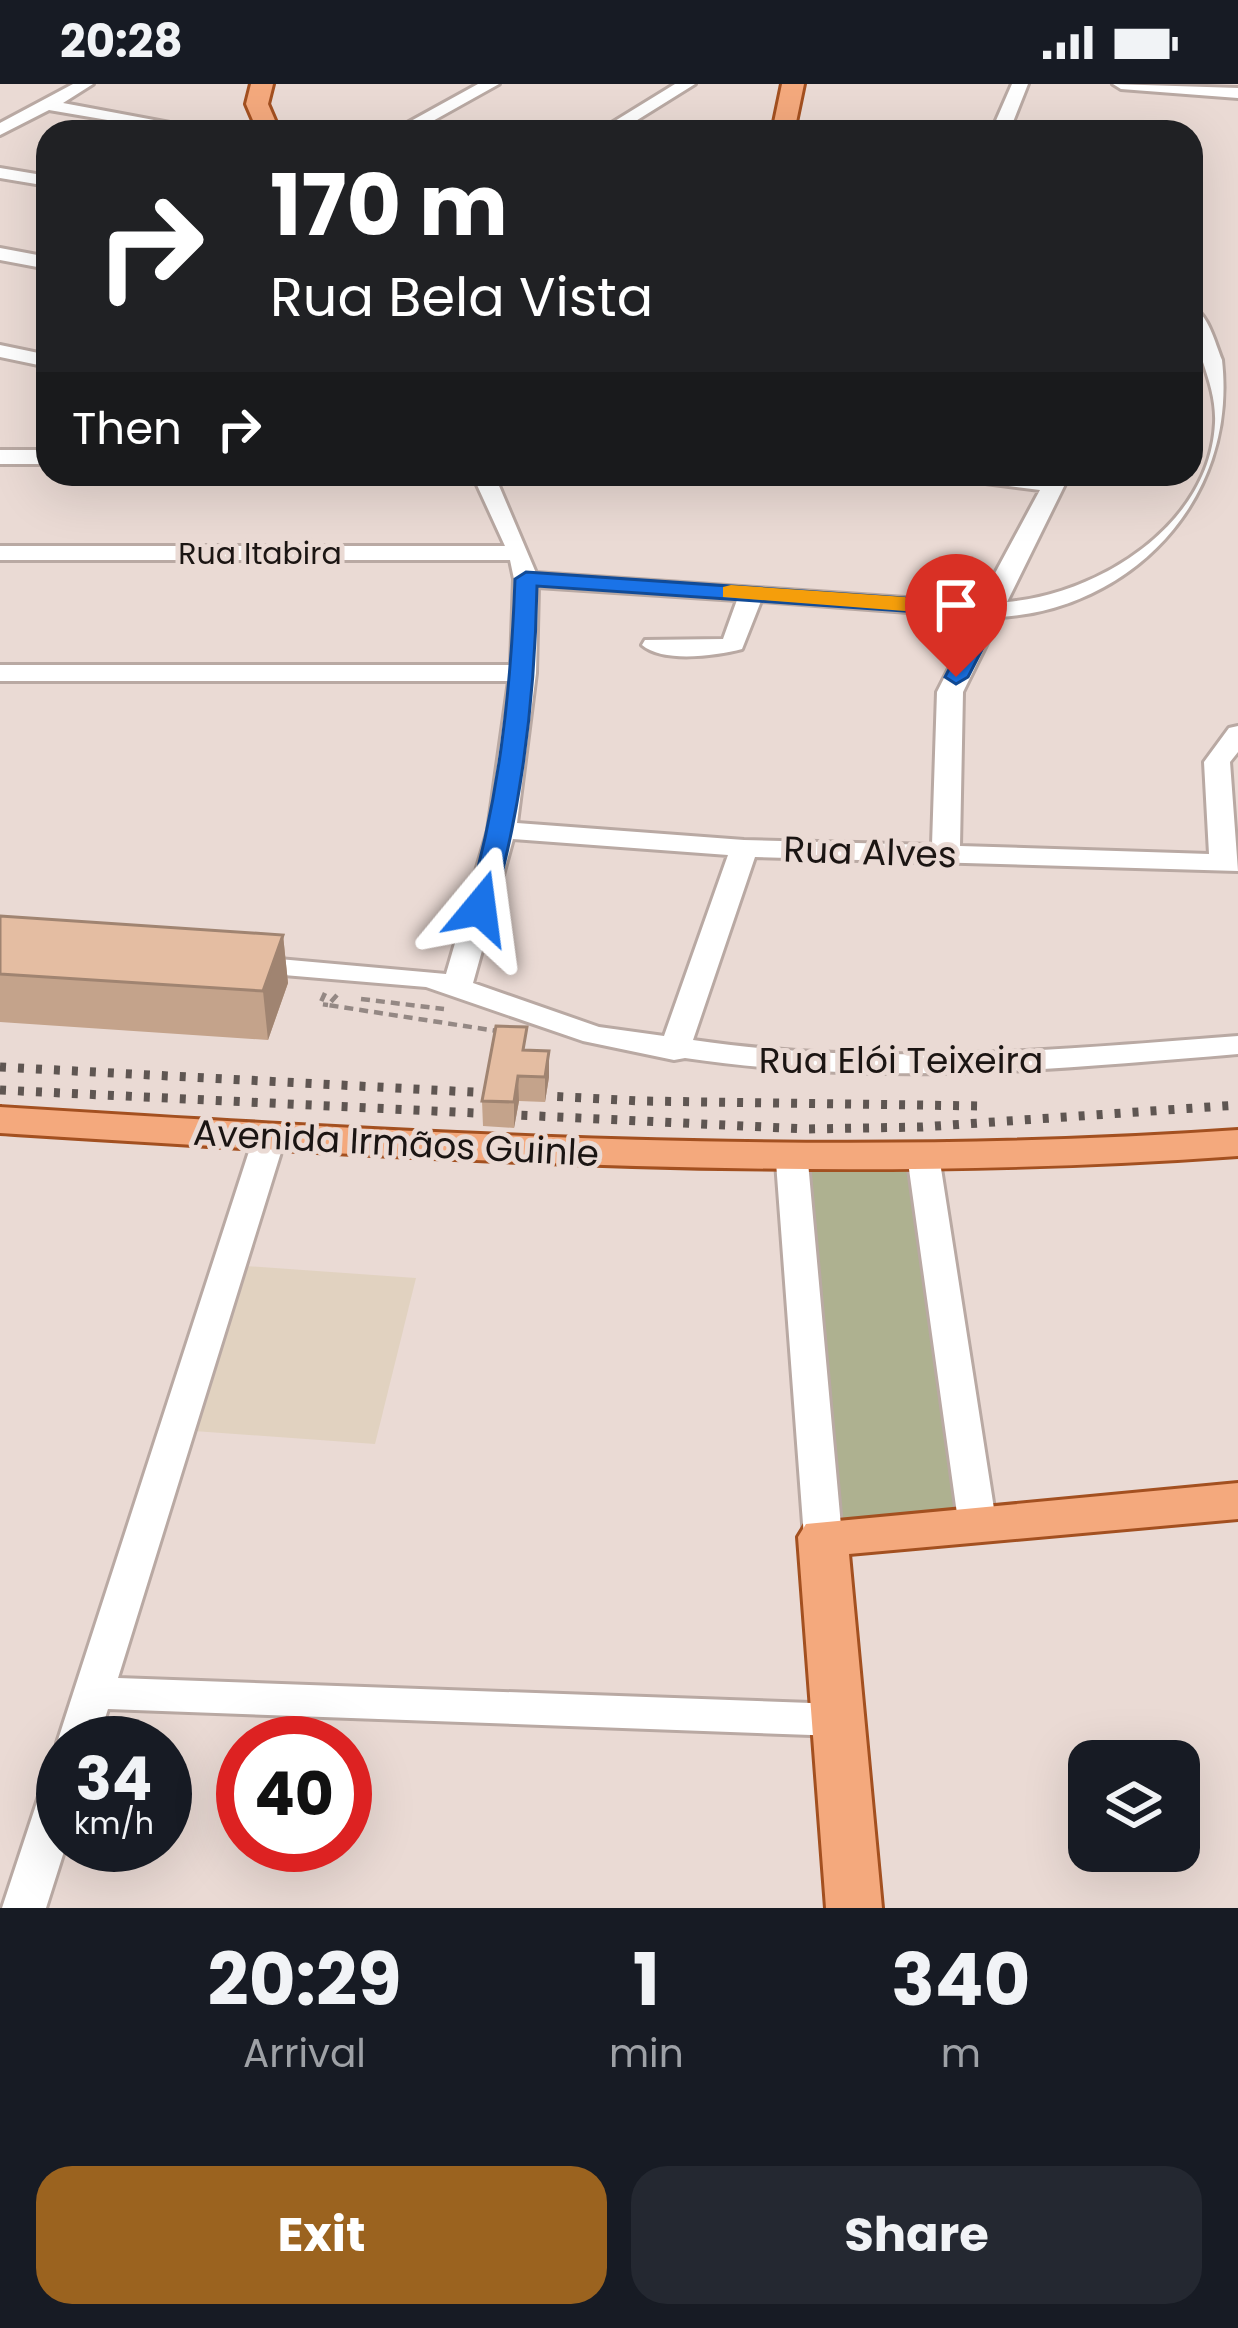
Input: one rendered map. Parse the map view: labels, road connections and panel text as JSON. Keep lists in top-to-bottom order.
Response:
{
  "streets": {
    "main road": ["Avenida Irmãos Guinle"],
    "street": ["Rua Itabira", "Rua Alves", "Rua Elói Teixeira"]
  },
  "page": {
    "status": "20:28",
    "turn": ["170 m", "Rua Bela Vista"],
    "then": "Then",
    "speed": "34 km/h",
    "limit": "40",
    "eta": [
      "20:29",
      "Arrival",
      "1",
      "min",
      "340",
      "m"
    ],
    "buttons": ["Exit", "Share"]
  }
}
